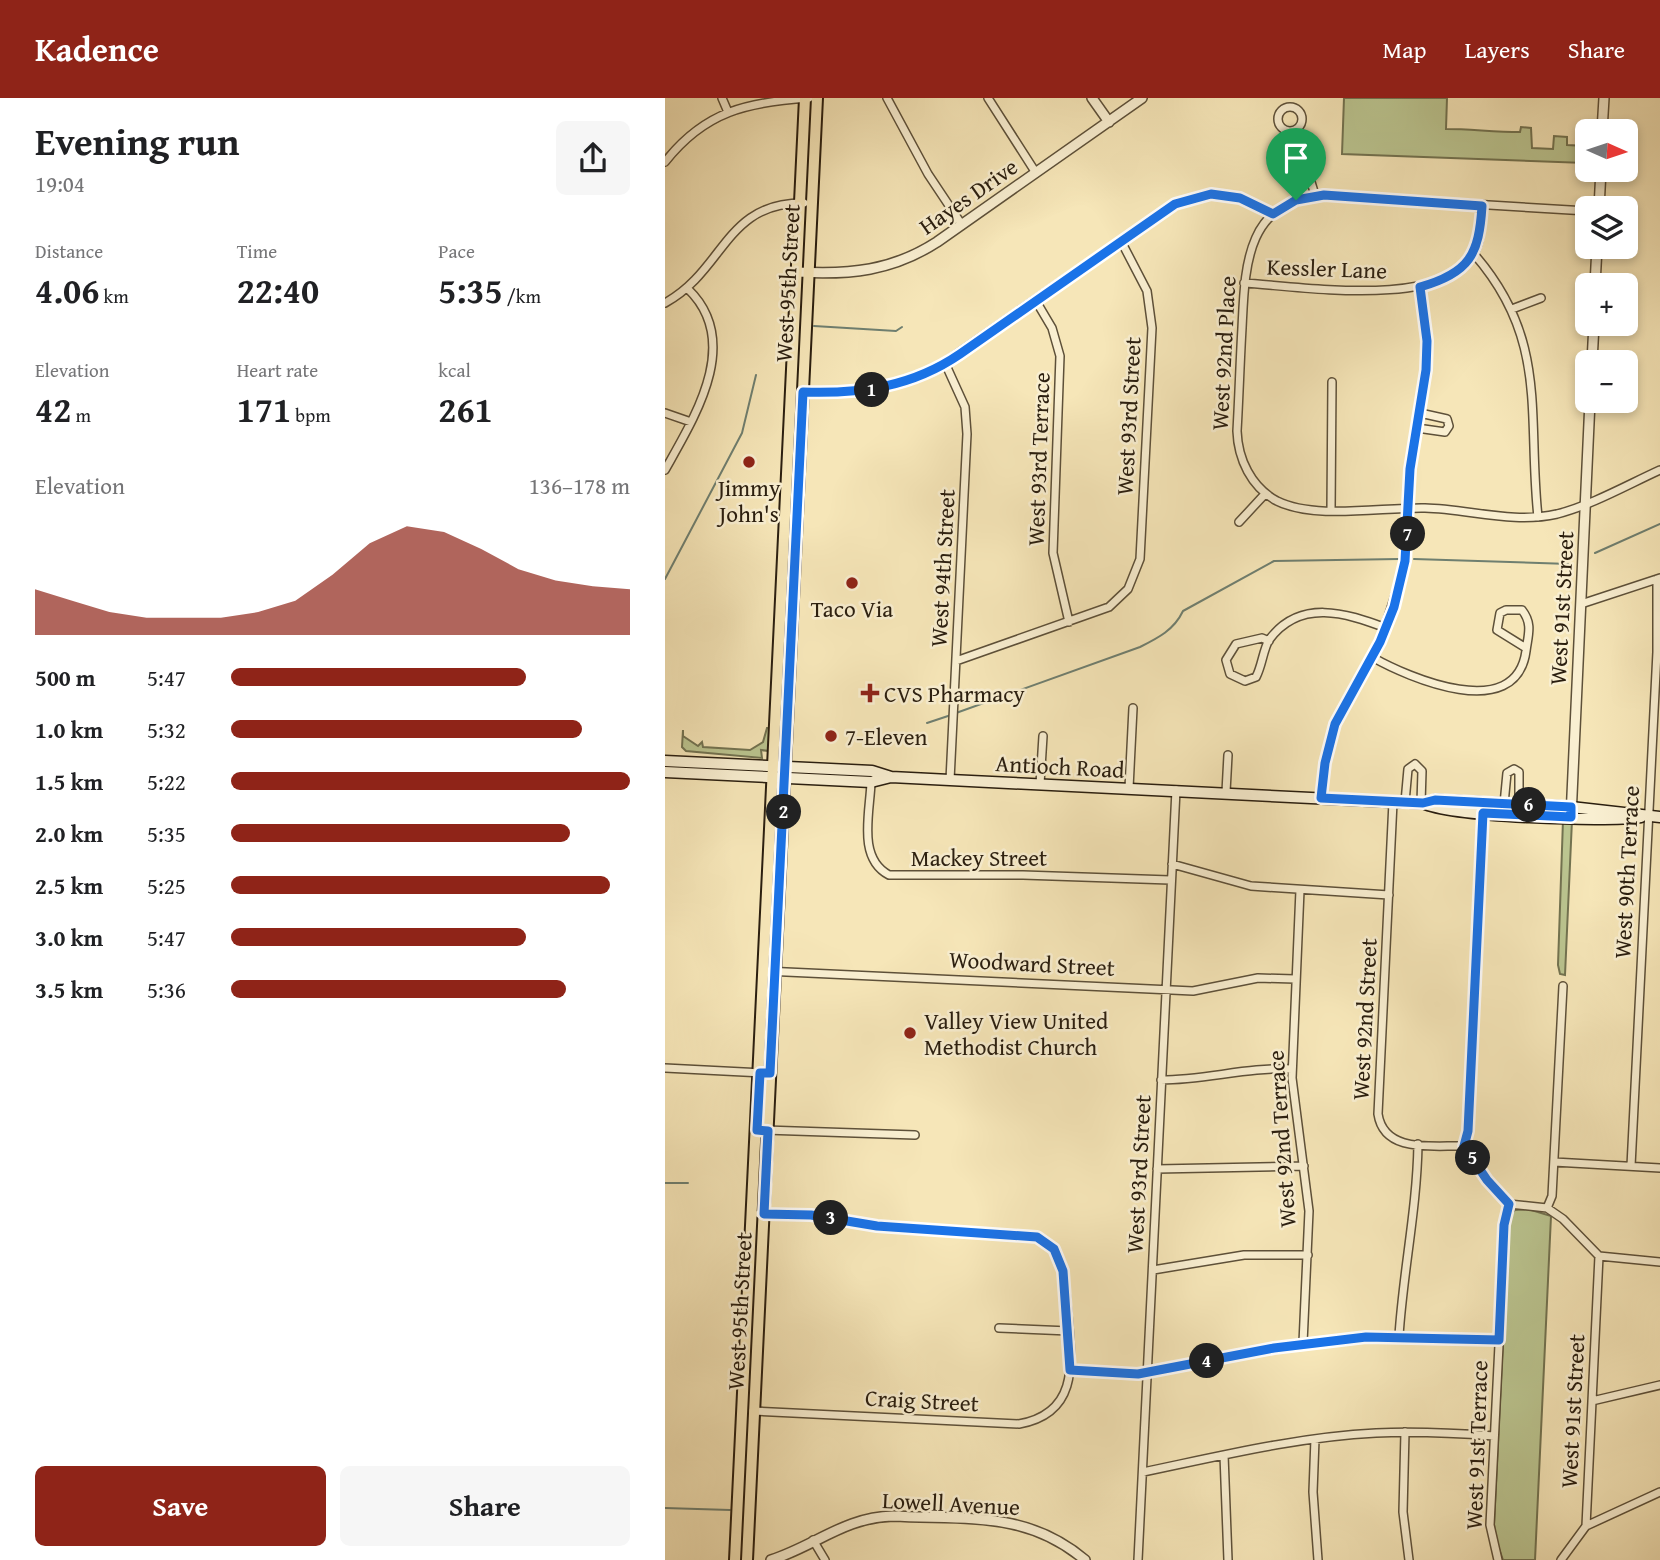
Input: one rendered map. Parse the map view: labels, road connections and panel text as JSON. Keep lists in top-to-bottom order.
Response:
{
  "streets": {
    "main road": ["West 95th Street", "Antioch Road"],
    "street": [
      "Hayes Drive",
      "Kessler Lane",
      "West 92nd Place",
      "West 93rd Street",
      "West 93rd Terrace",
      "West 94th Street",
      "West 91st Street",
      "Mackey Street",
      "West 90th Terrace",
      "Woodward Street",
      "West 92nd Street",
      "West 92nd Terrace",
      "Craig Street",
      "West 91st Terrace",
      "Lowell Avenue"
    ]
  },
  "crossings": [
    ["Hayes Drive", "West 95th Street"],
    ["Kessler Lane", "West 92nd Place"],
    ["West 95th Street", "Antioch Road"],
    ["West 95th Street", "Woodward Street"],
    ["West 95th Street", "Craig Street"],
    ["West 93rd Street", "West 93rd Terrace"],
    ["West 93rd Street", "Antioch Road"],
    ["West 93rd Street", "Mackey Street"],
    ["West 93rd Street", "Woodward Street"],
    ["West 94th Street", "Antioch Road"],
    ["West 91st Street", "Antioch Road"],
    ["Antioch Road", "Mackey Street"],
    ["Antioch Road", "West 90th Terrace"],
    ["Antioch Road", "West 92nd Street"],
    ["Woodward Street", "West 92nd Terrace"]
  ],
  "places": {
    "other": [
      "Jimmy John's",
      "Taco Via",
      "7-Eleven",
      "Valley View United Methodist Church"
    ],
    "health": ["CVS Pharmacy"]
  },
  "north": "right",
  "page": {
    "header": "Kadence",
    "nav": ["Map", "Layers", "Share"],
    "heading": ["Evening run", "19:04"],
    "map_buttons": ["+", "−"],
    "stats": [
      ["Distance", "4.06 km"],
      ["Time", "22:40"],
      ["Pace", "5:35 /km"],
      ["Elevation", "42 m"],
      ["Heart rate", "171 bpm"],
      ["kcal", "261"]
    ],
    "pins": [
      "1",
      "7",
      "6",
      "2",
      "5",
      "3",
      "4"
    ],
    "chart": ["Elevation", "136–178 m"],
    "list": [
      {
        "name": "500 m",
        "note": "5:47"
      },
      {
        "name": "1.0 km",
        "note": "5:32"
      },
      {
        "name": "1.5 km",
        "note": "5:22"
      },
      {
        "name": "2.0 km",
        "note": "5:35"
      },
      {
        "name": "2.5 km",
        "note": "5:25"
      },
      {
        "name": "3.0 km",
        "note": "5:47"
      },
      {
        "name": "3.5 km",
        "note": "5:36"
      }
    ],
    "buttons": ["Save", "Share"]
  }
}
